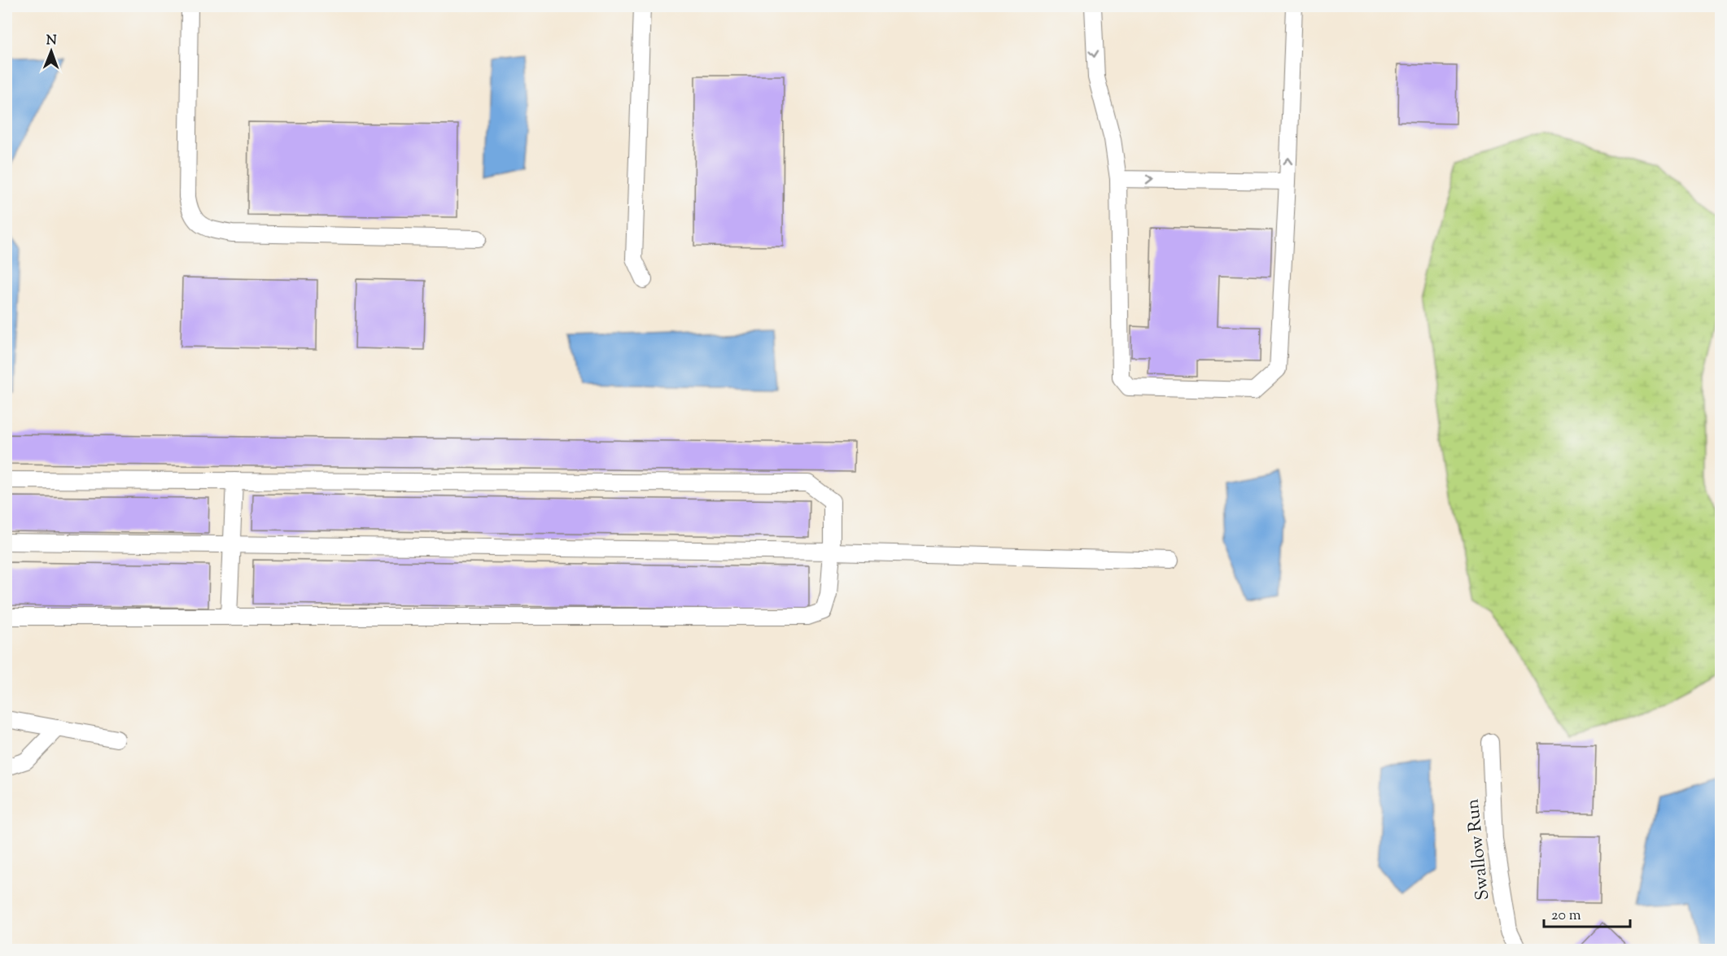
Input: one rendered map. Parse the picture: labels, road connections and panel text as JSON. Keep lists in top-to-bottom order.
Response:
{
  "streets": {
    "lane": ["Swallow Run"]
  },
  "scale_bar": "20 m",
  "north": "top"
}
